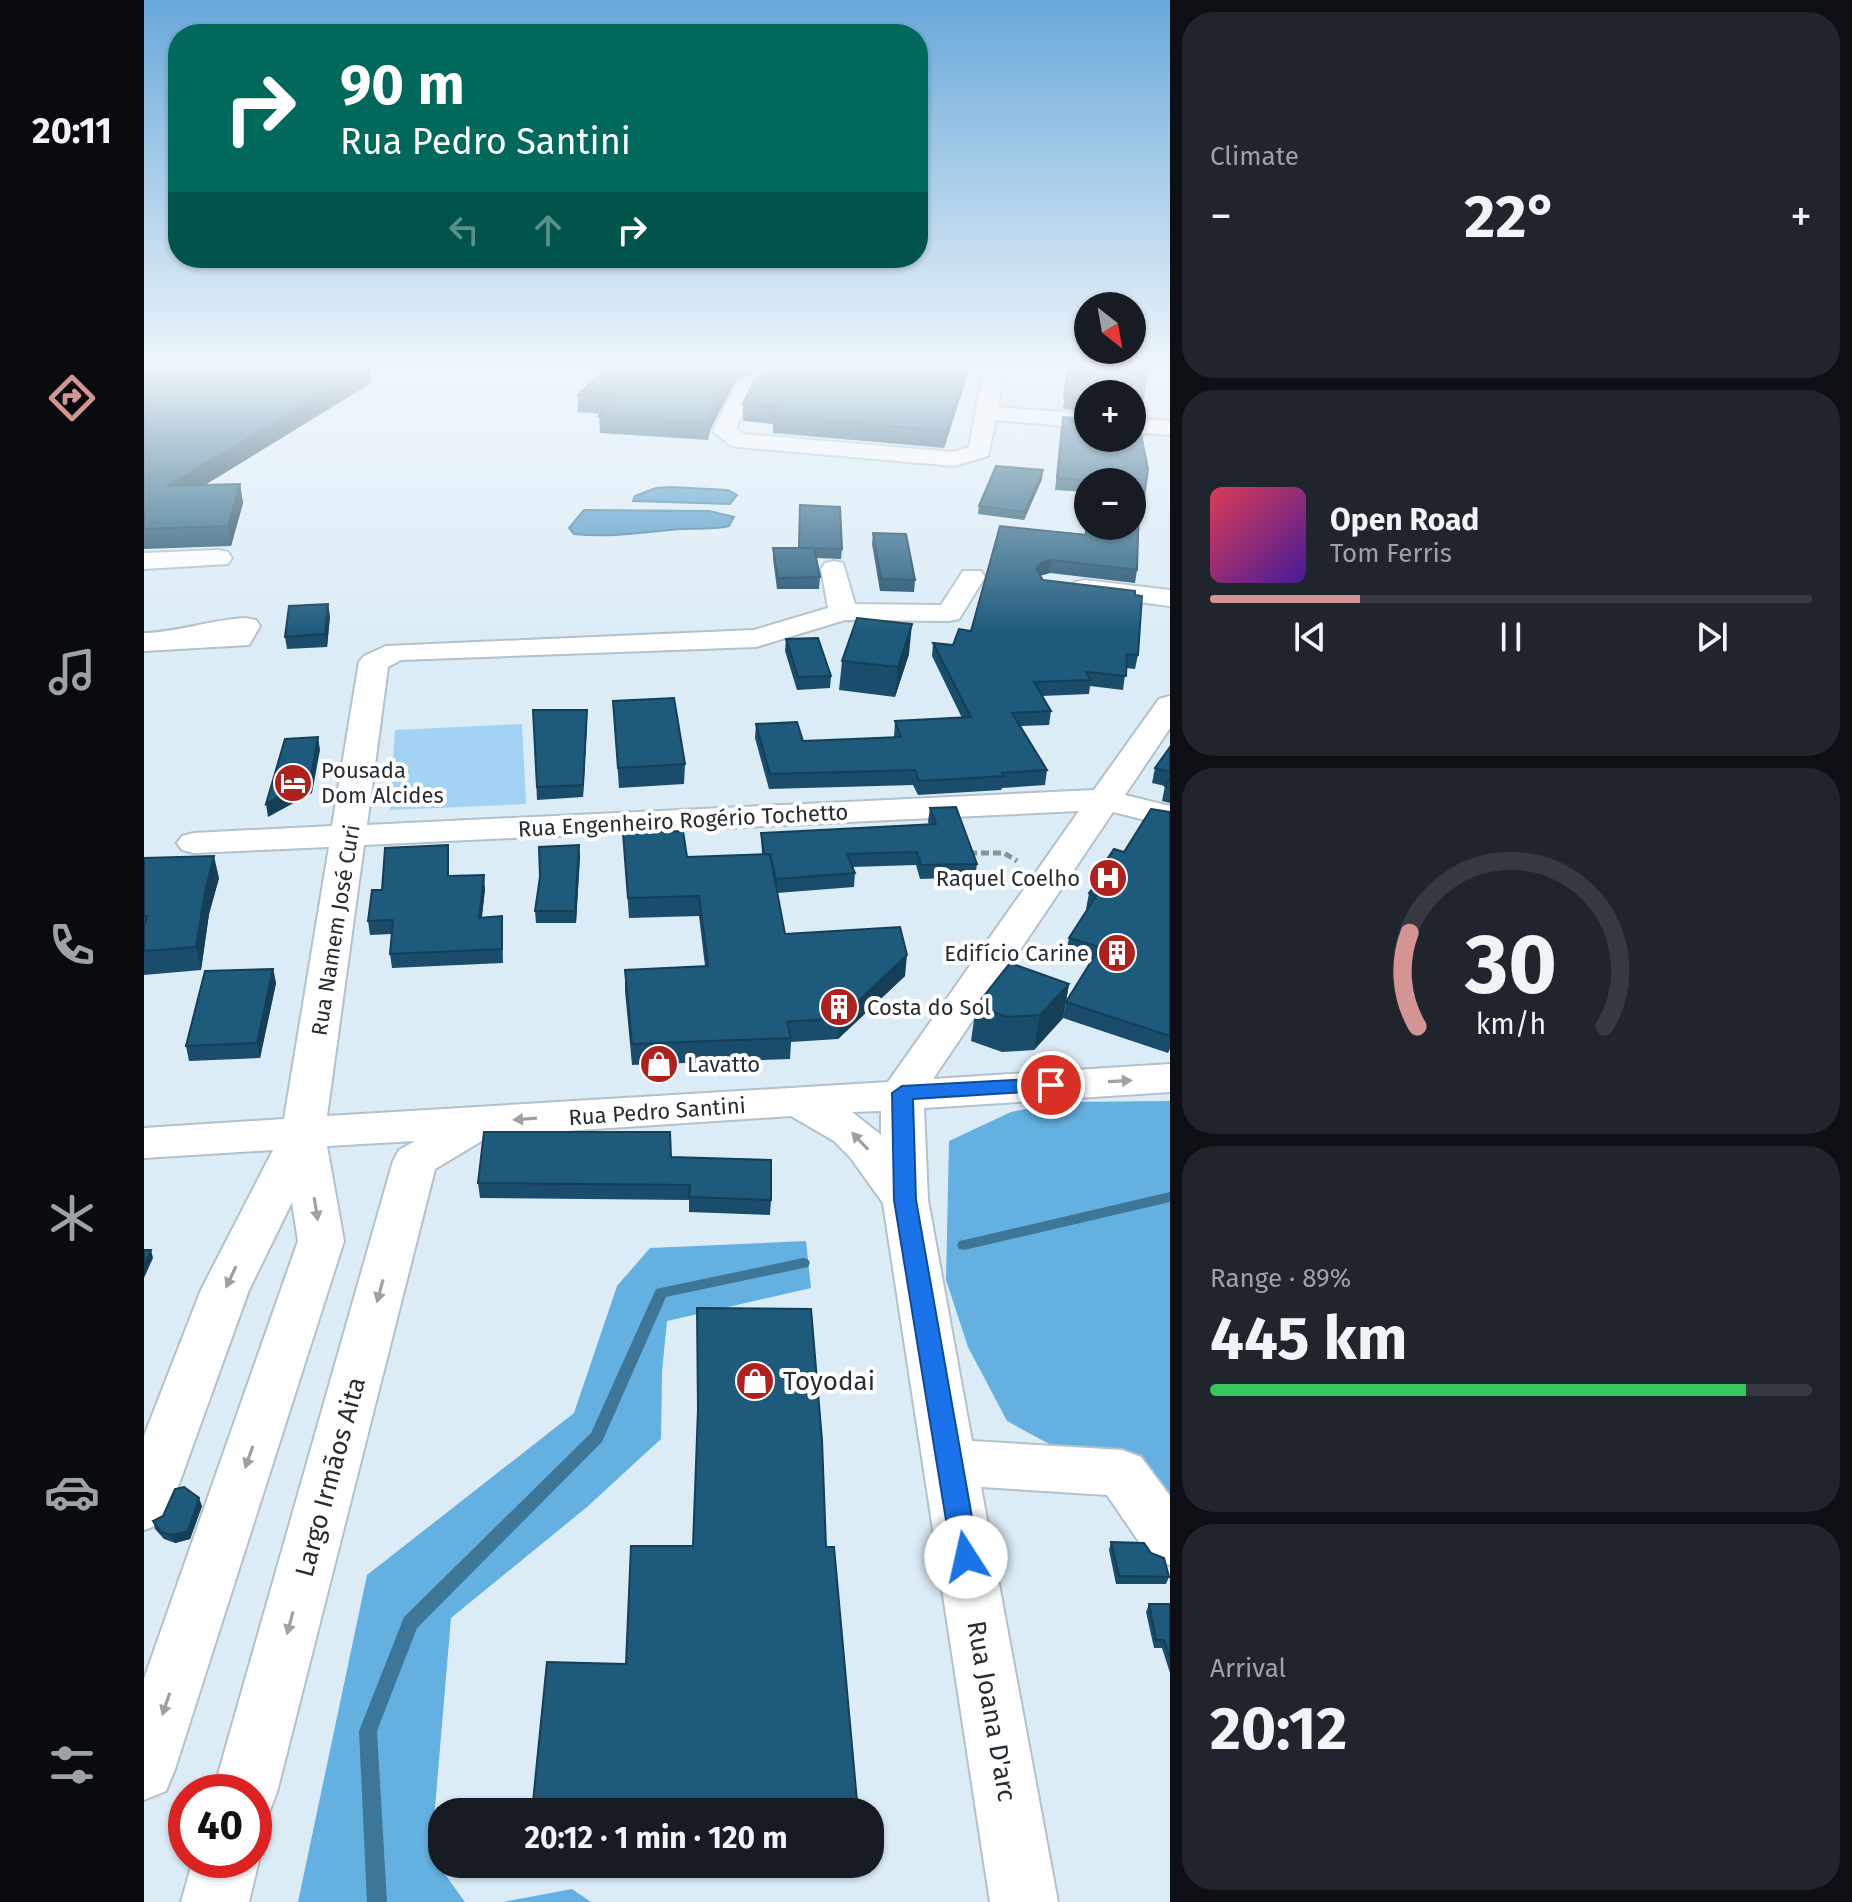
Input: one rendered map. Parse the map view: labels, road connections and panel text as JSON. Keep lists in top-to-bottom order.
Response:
{
  "streets": {
    "street": [
      "Rua Engenheiro Rogério Tochetto",
      "Rua Namem José Curi",
      "Rua Pedro Santini",
      "Largo Irmãos Aita",
      "Rua Joana D'arc"
    ]
  },
  "crossings": [
    ["Rua Engenheiro Rogério Tochetto", "Rua Namem José Curi"],
    ["Rua Namem José Curi", "Rua Pedro Santini"],
    ["Rua Pedro Santini", "Rua Joana D'arc"]
  ],
  "places": {
    "hotel": ["Pousada Dom Alcides"],
    "hospital": ["Raquel Coelho"],
    "building": ["Edifício Carine", "Costa do Sol"],
    "shop": ["Lavatto", "Toyodai"]
  },
  "north": "bottom right",
  "page": {
    "tabs": "20:11",
    "tile": [
      "Climate",
      ["Range · 89%", "445 km"],
      ["Arrival", "20:12"]
    ],
    "turn": ["90 m", "Rua Pedro Santini"],
    "heat": ["−", "22°", "+"],
    "map_buttons": ["+", "−"],
    "song": ["Open Road", "Tom Ferris"],
    "limit": "40",
    "trip": "20:12 · 1 min · 120 m",
    "gauge": ["30", "km/h"]
  }
}
